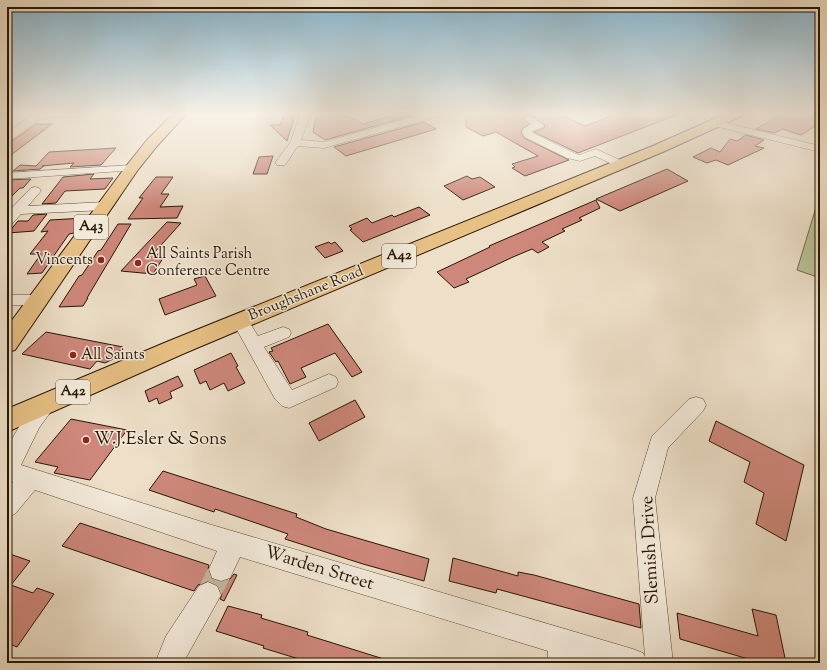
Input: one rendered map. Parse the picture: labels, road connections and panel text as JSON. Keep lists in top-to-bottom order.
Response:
{
  "streets": {
    "main road": ["A43", "A42", "Broughshane Road"],
    "street": ["Slemish Drive", "Warden Street"]
  },
  "places": [
    "Vincents",
    "All Saints Parish Conference Centre",
    "All Saints",
    "W.J.Esler & Sons"
  ]
}
